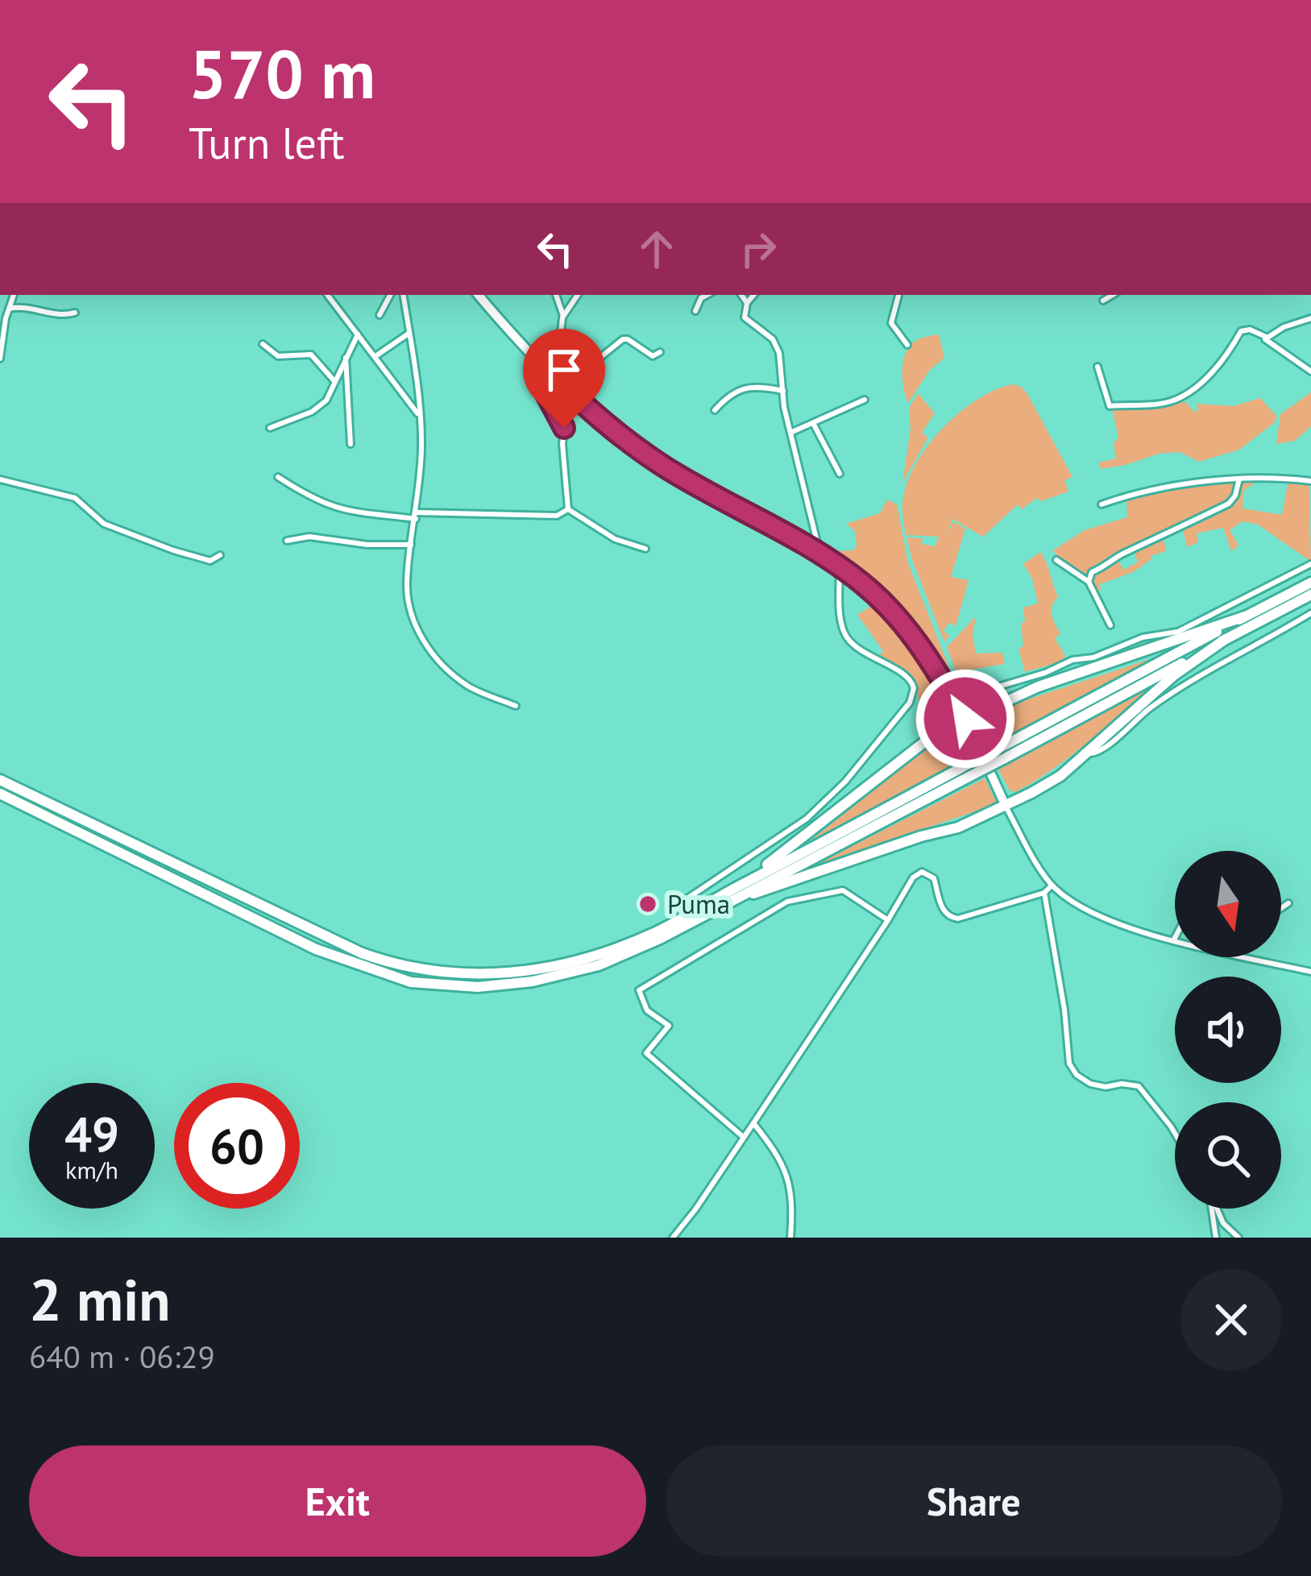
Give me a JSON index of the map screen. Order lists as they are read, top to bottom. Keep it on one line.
{"places":["Puma"],"north":"bottom","page":{"turn":["570 m","Turn left"],"speed":"49 km/h","limit":"60","heading":["2 min","640 m · 06:29"],"buttons":["Exit","Share"]}}
